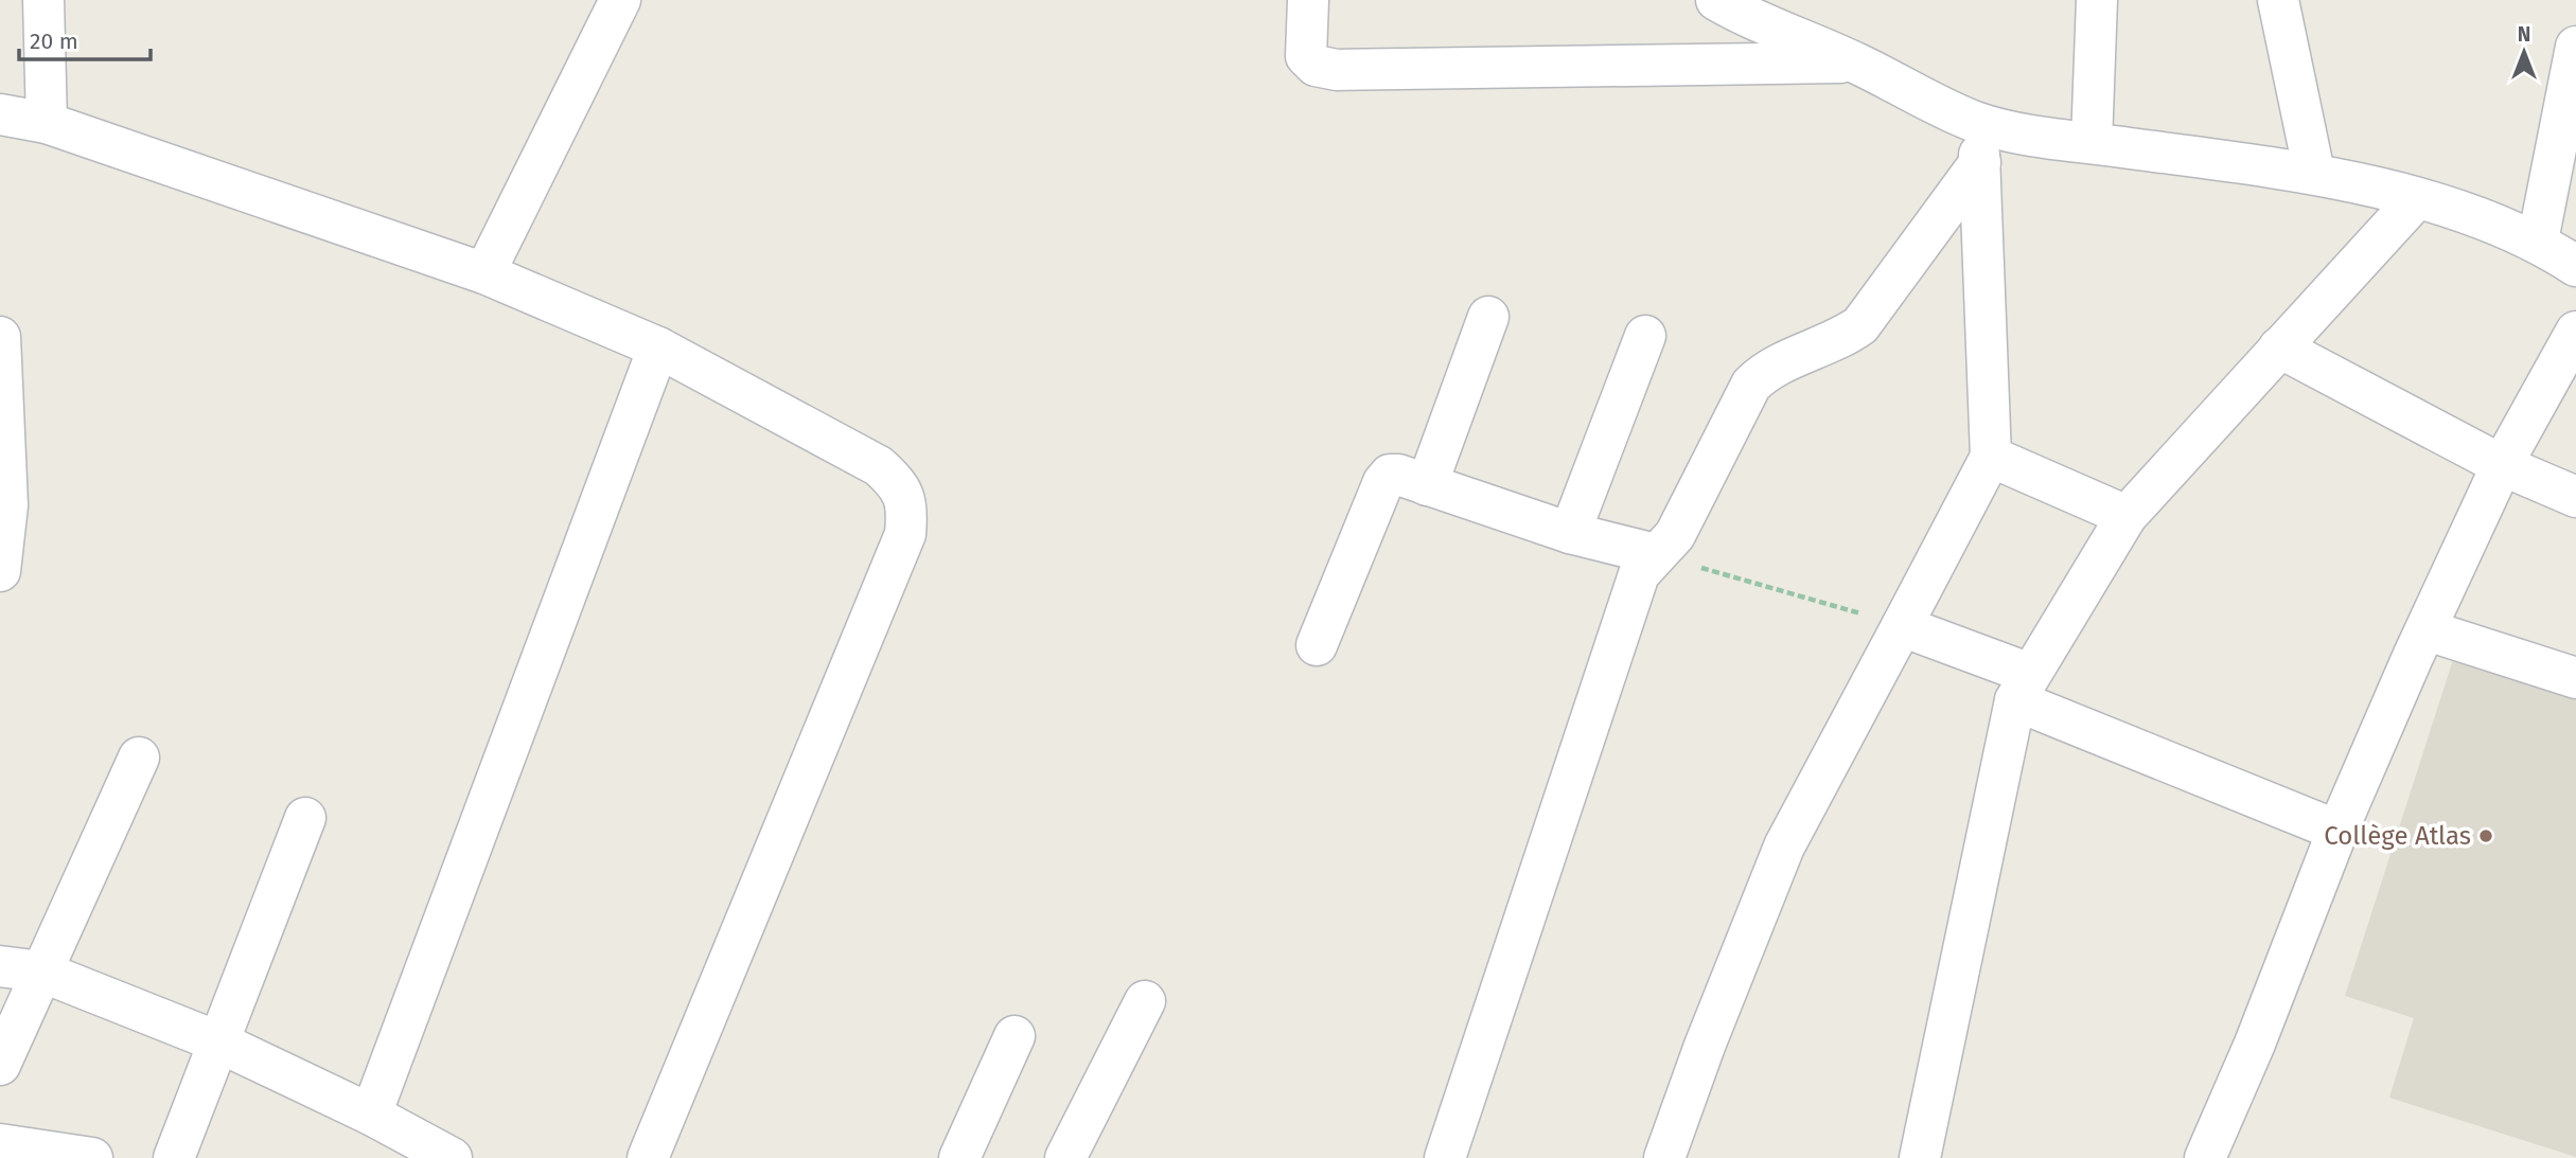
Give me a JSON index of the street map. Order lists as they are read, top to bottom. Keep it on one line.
{"places":["Collège Atlas"],"scale_bar":"20 m","north":"top"}
